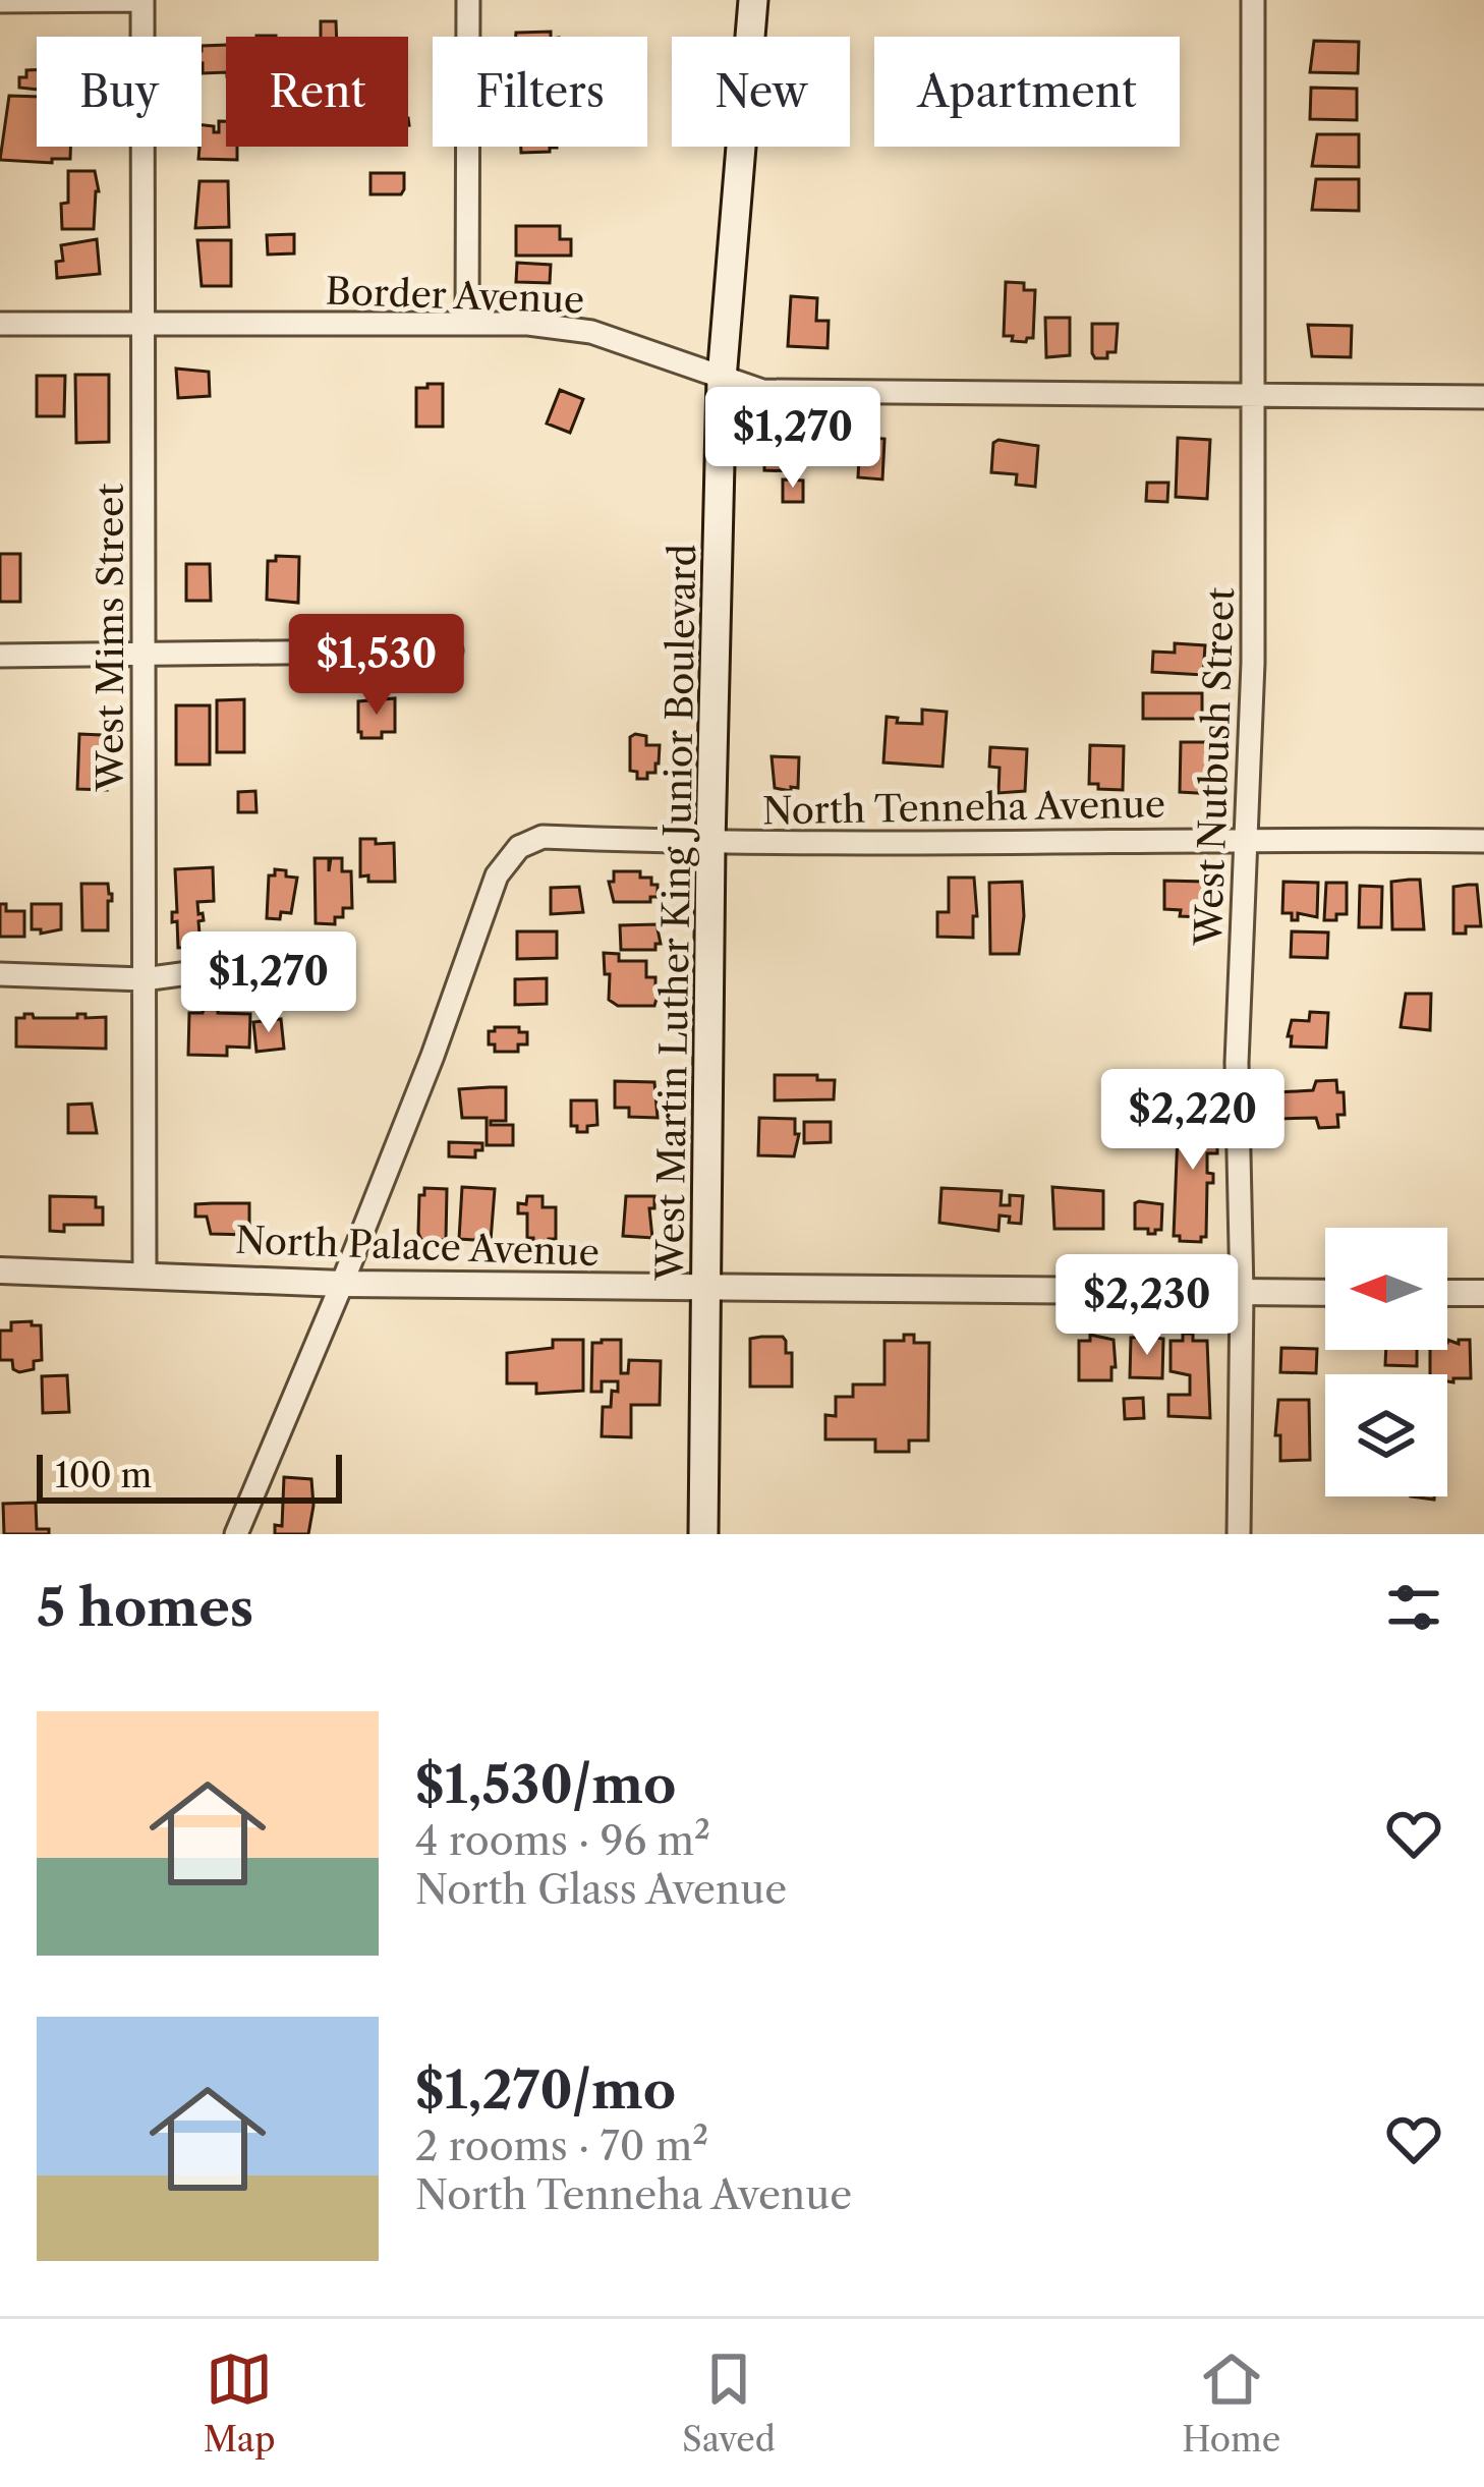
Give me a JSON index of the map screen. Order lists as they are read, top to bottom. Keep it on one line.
{"streets":{"main road":["West Martin Luther King Junior Boulevard"],"street":["Border Avenue","West Mims Street","West Nutbush Street","North Tenneha Avenue","North Palace Avenue"]},"crossings":[["Border Avenue","West Mims Street"],["Border Avenue","West Nutbush Street"],["Border Avenue","West Martin Luther King Junior Boulevard"],["West Mims Street","North Palace Avenue"],["West Nutbush Street","North Tenneha Avenue"],["West Nutbush Street","North Palace Avenue"],["North Tenneha Avenue","West Martin Luther King Junior Boulevard"],["North Tenneha Avenue","North Palace Avenue"],["West Martin Luther King Junior Boulevard","North Palace Avenue"]],"scale_bar":"100 m","north":"left","page":{"chip":["Buy","Rent","Filters","New","Apartment"],"price":["$1,270","$1,530","$1,270","$2,220","$2,230"],"scale":"100 m","heading":"5 homes","list":[{"name":"$1,530/mo","note":"4 rooms · 96 m² · North Glass Avenue"},{"name":"$1,270/mo","note":"2 rooms · 70 m² · North Tenneha Avenue"}],"tabs":["Map","Saved","Home"]}}
